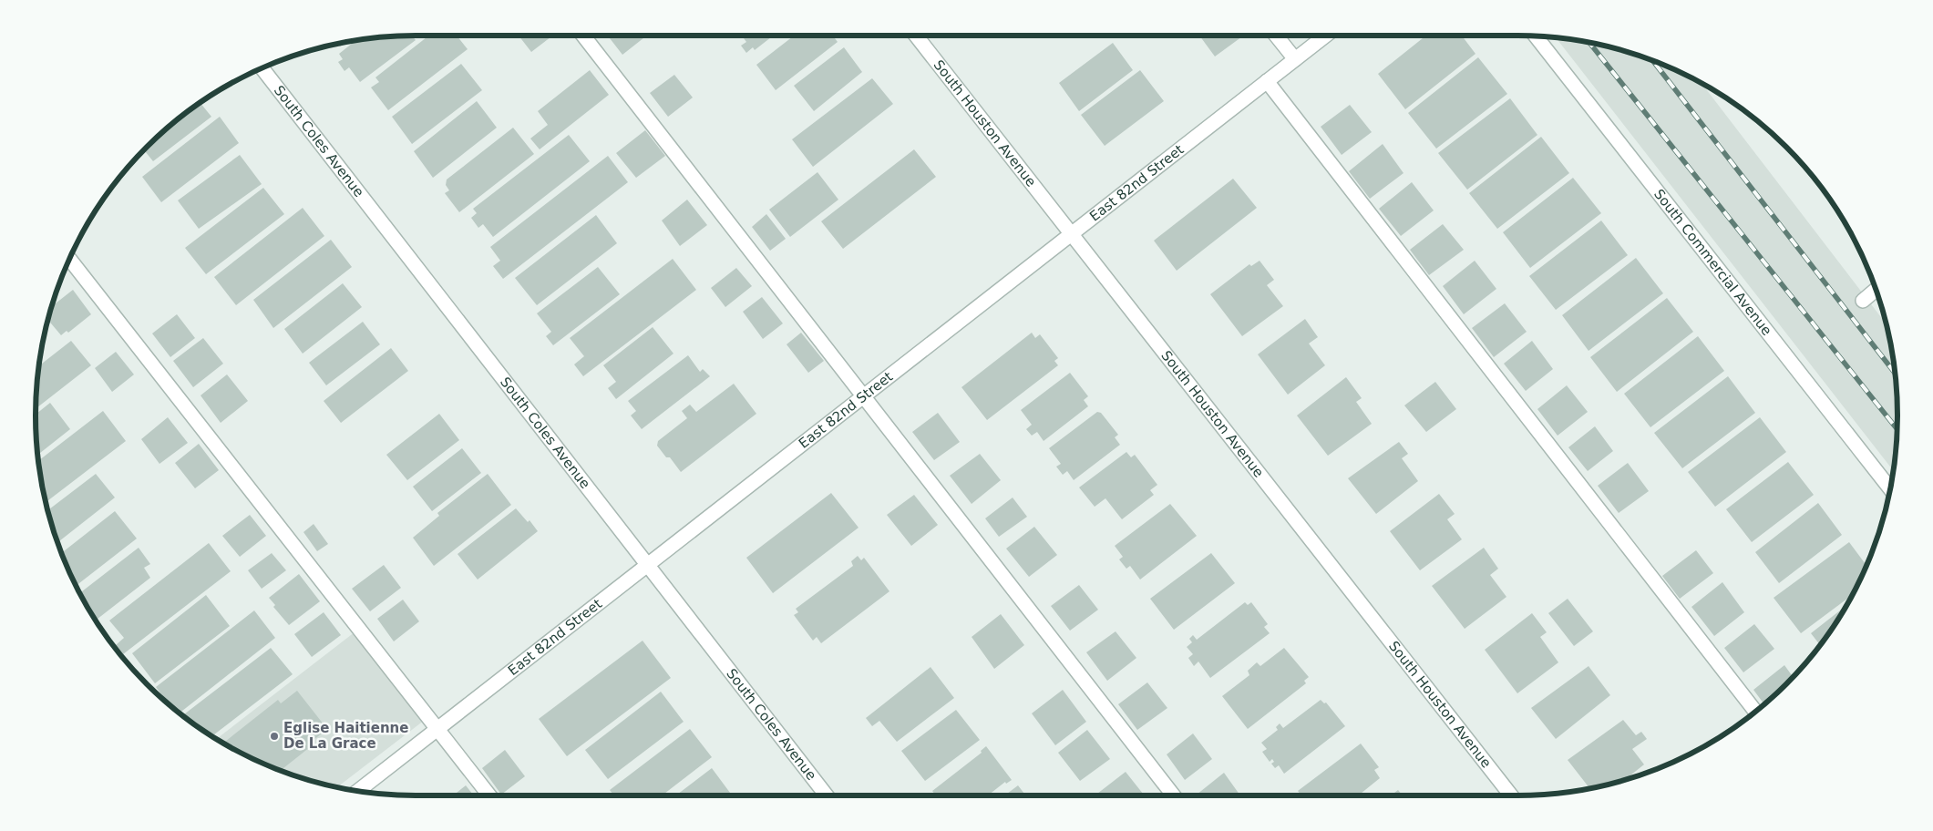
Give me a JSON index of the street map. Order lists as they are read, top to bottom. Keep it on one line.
{"streets":{"street":["South Houston Avenue","South Coles Avenue","East 82nd Street","South Commercial Avenue"]},"crossings":[["South Houston Avenue","East 82nd Street"],["South Coles Avenue","East 82nd Street"]],"places":["Eglise Haitienne De La Grace"]}
